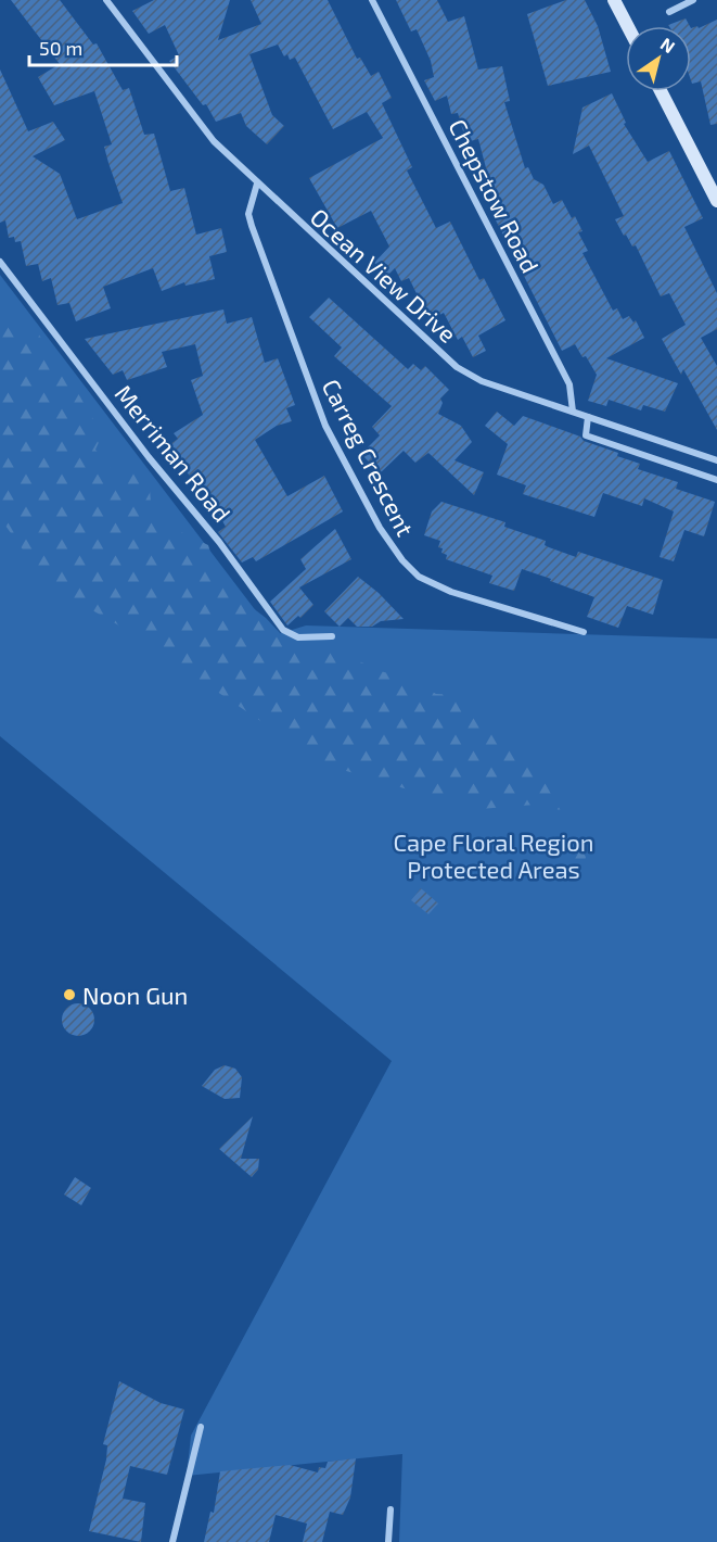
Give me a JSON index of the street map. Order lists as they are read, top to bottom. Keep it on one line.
{"streets":{"street":["Chepstow Road","Ocean View Drive","Merriman Road","Carreg Crescent"]},"crossings":[["Chepstow Road","Ocean View Drive"],["Ocean View Drive","Carreg Crescent"]],"parks":["Cape Floral Region Protected Areas"],"places":["Noon Gun"],"scale_bar":"50 m","north":"top right"}
